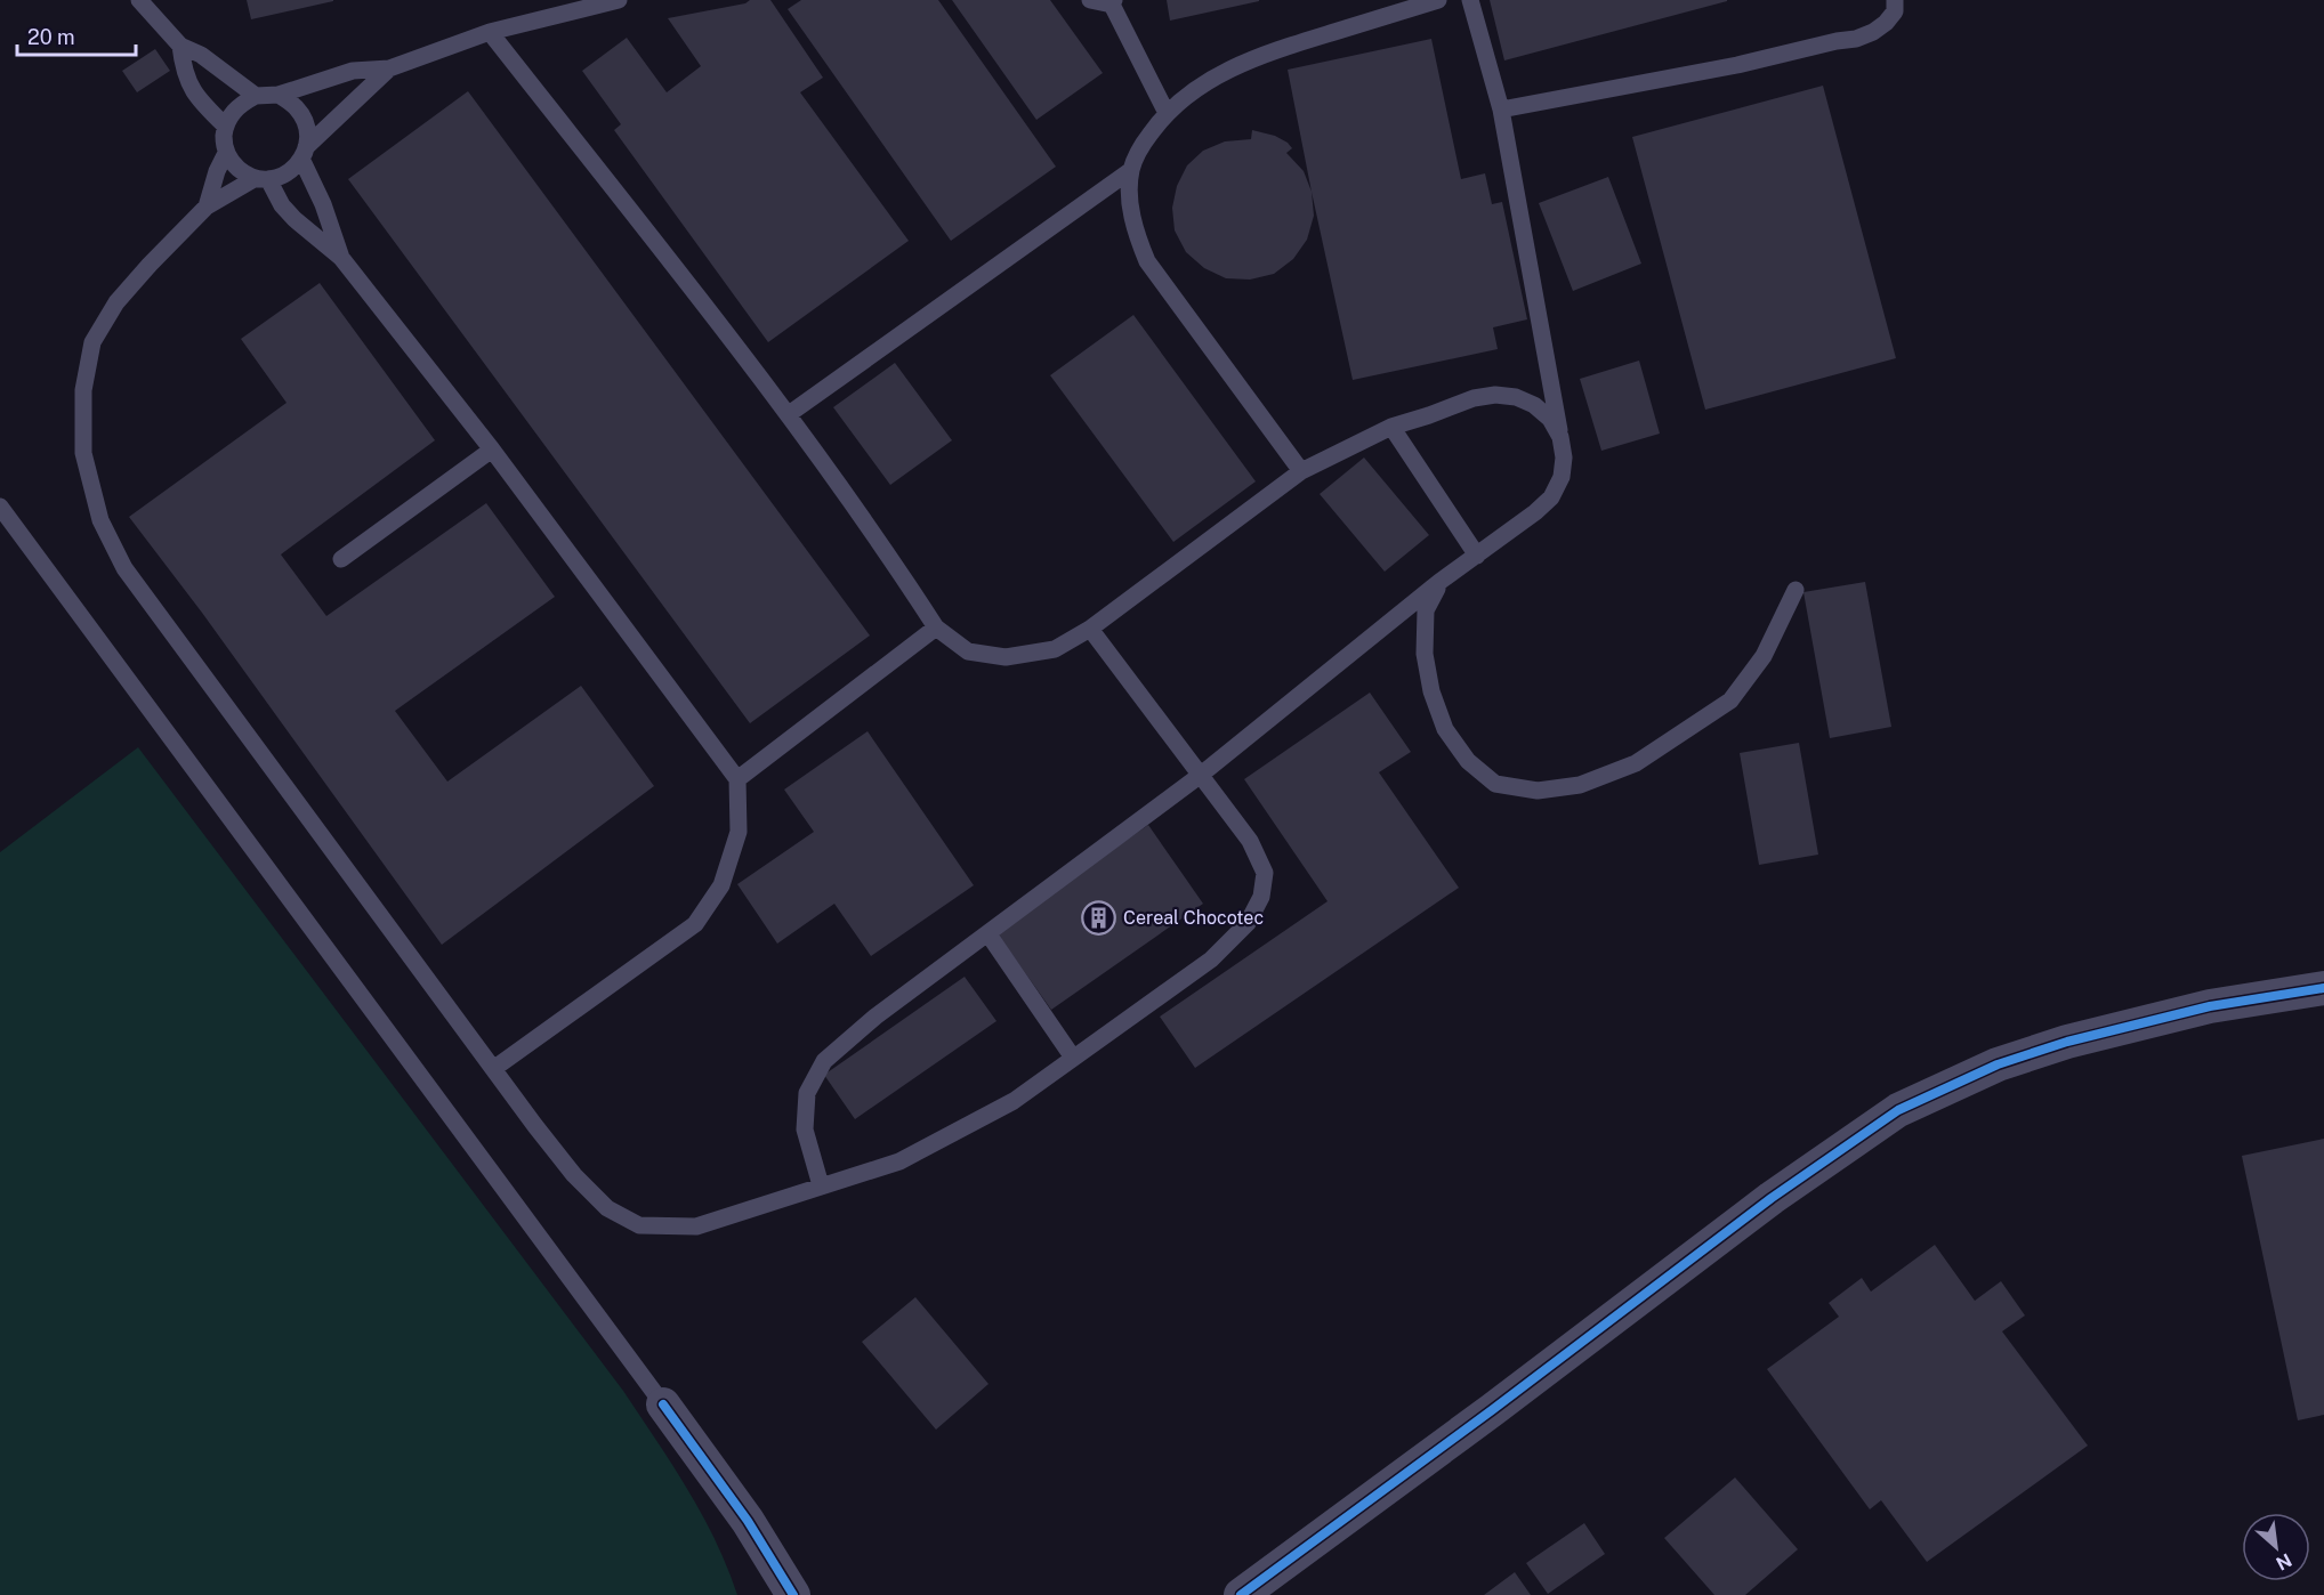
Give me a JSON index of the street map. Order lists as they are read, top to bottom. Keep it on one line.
{"places":{"building":["Cereal Chocotec"]},"scale_bar":"20 m","north":"bottom right"}
